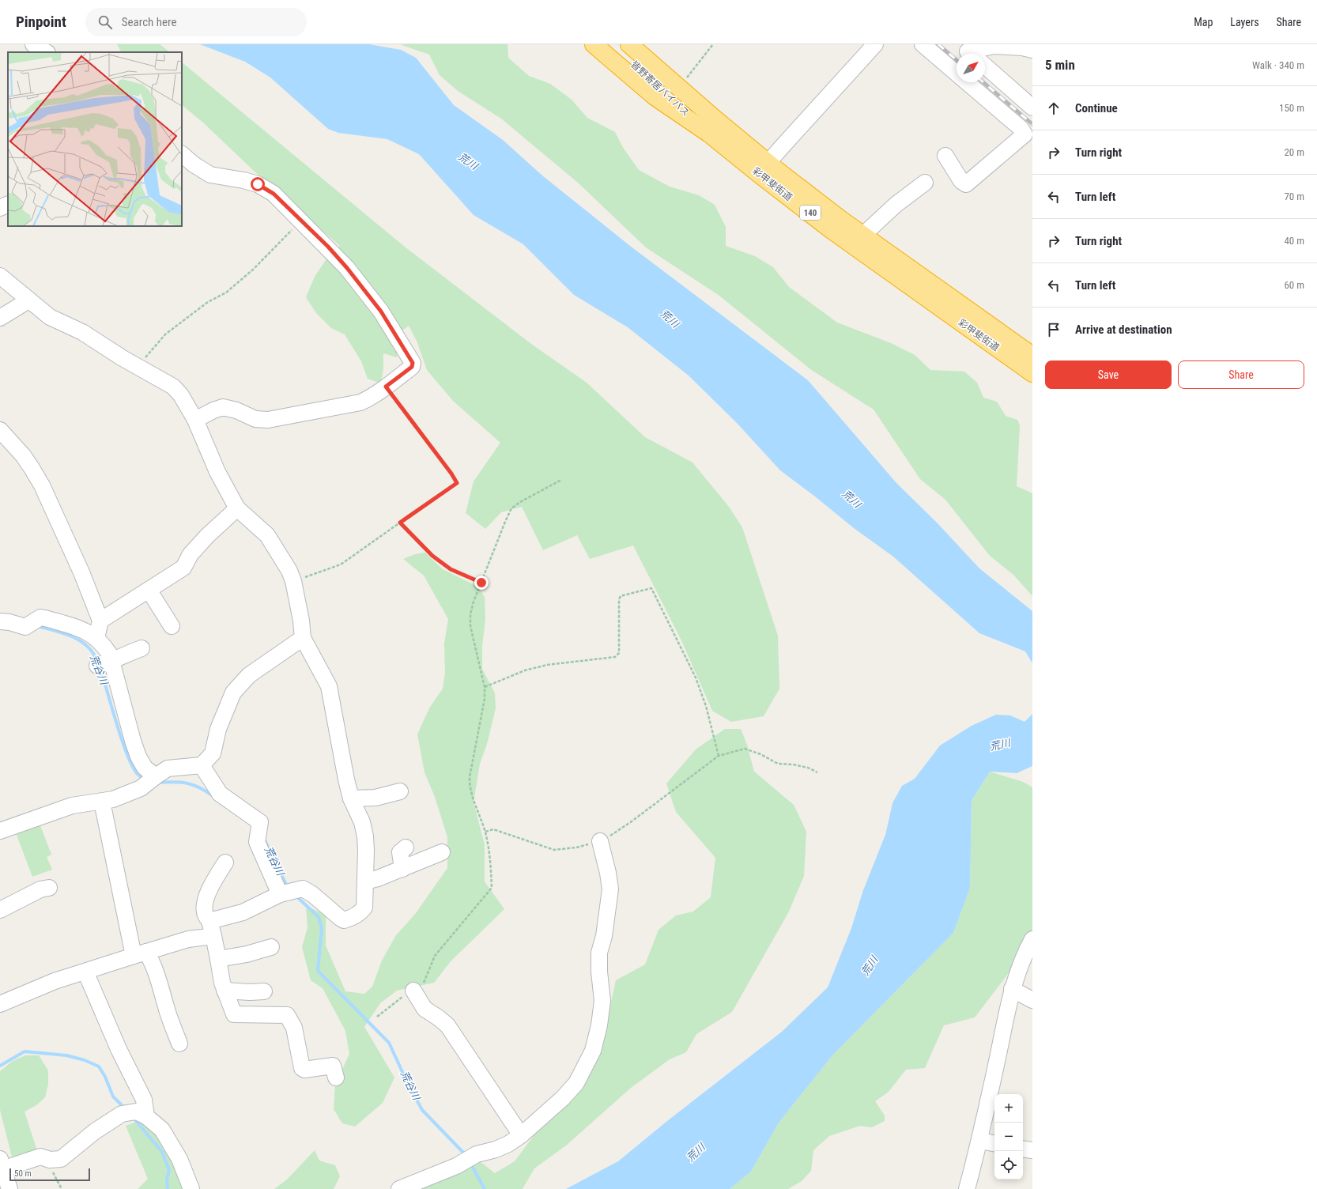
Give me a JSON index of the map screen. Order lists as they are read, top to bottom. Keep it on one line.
{"streets":{"highway":["皆野寄居バイパス","彩甲斐街道","140"]},"crossings":[["皆野寄居バイパス","彩甲斐街道"]],"water":["荒川","荒谷川"],"scale_bar":"50 m","north":"top right","page":{"header":"Pinpoint","search":"Search here","nav":["Map","Layers","Share"],"heading":["5 min","Walk · 340 m"],"list":[["Continue","150 m"],["Turn right","20 m"],["Turn left","70 m"],["Turn right","40 m"],["Turn left","60 m"],"Arrive at destination"],"buttons":["Save","Share"],"map_buttons":["+","−"],"scale":"50 m"}}
